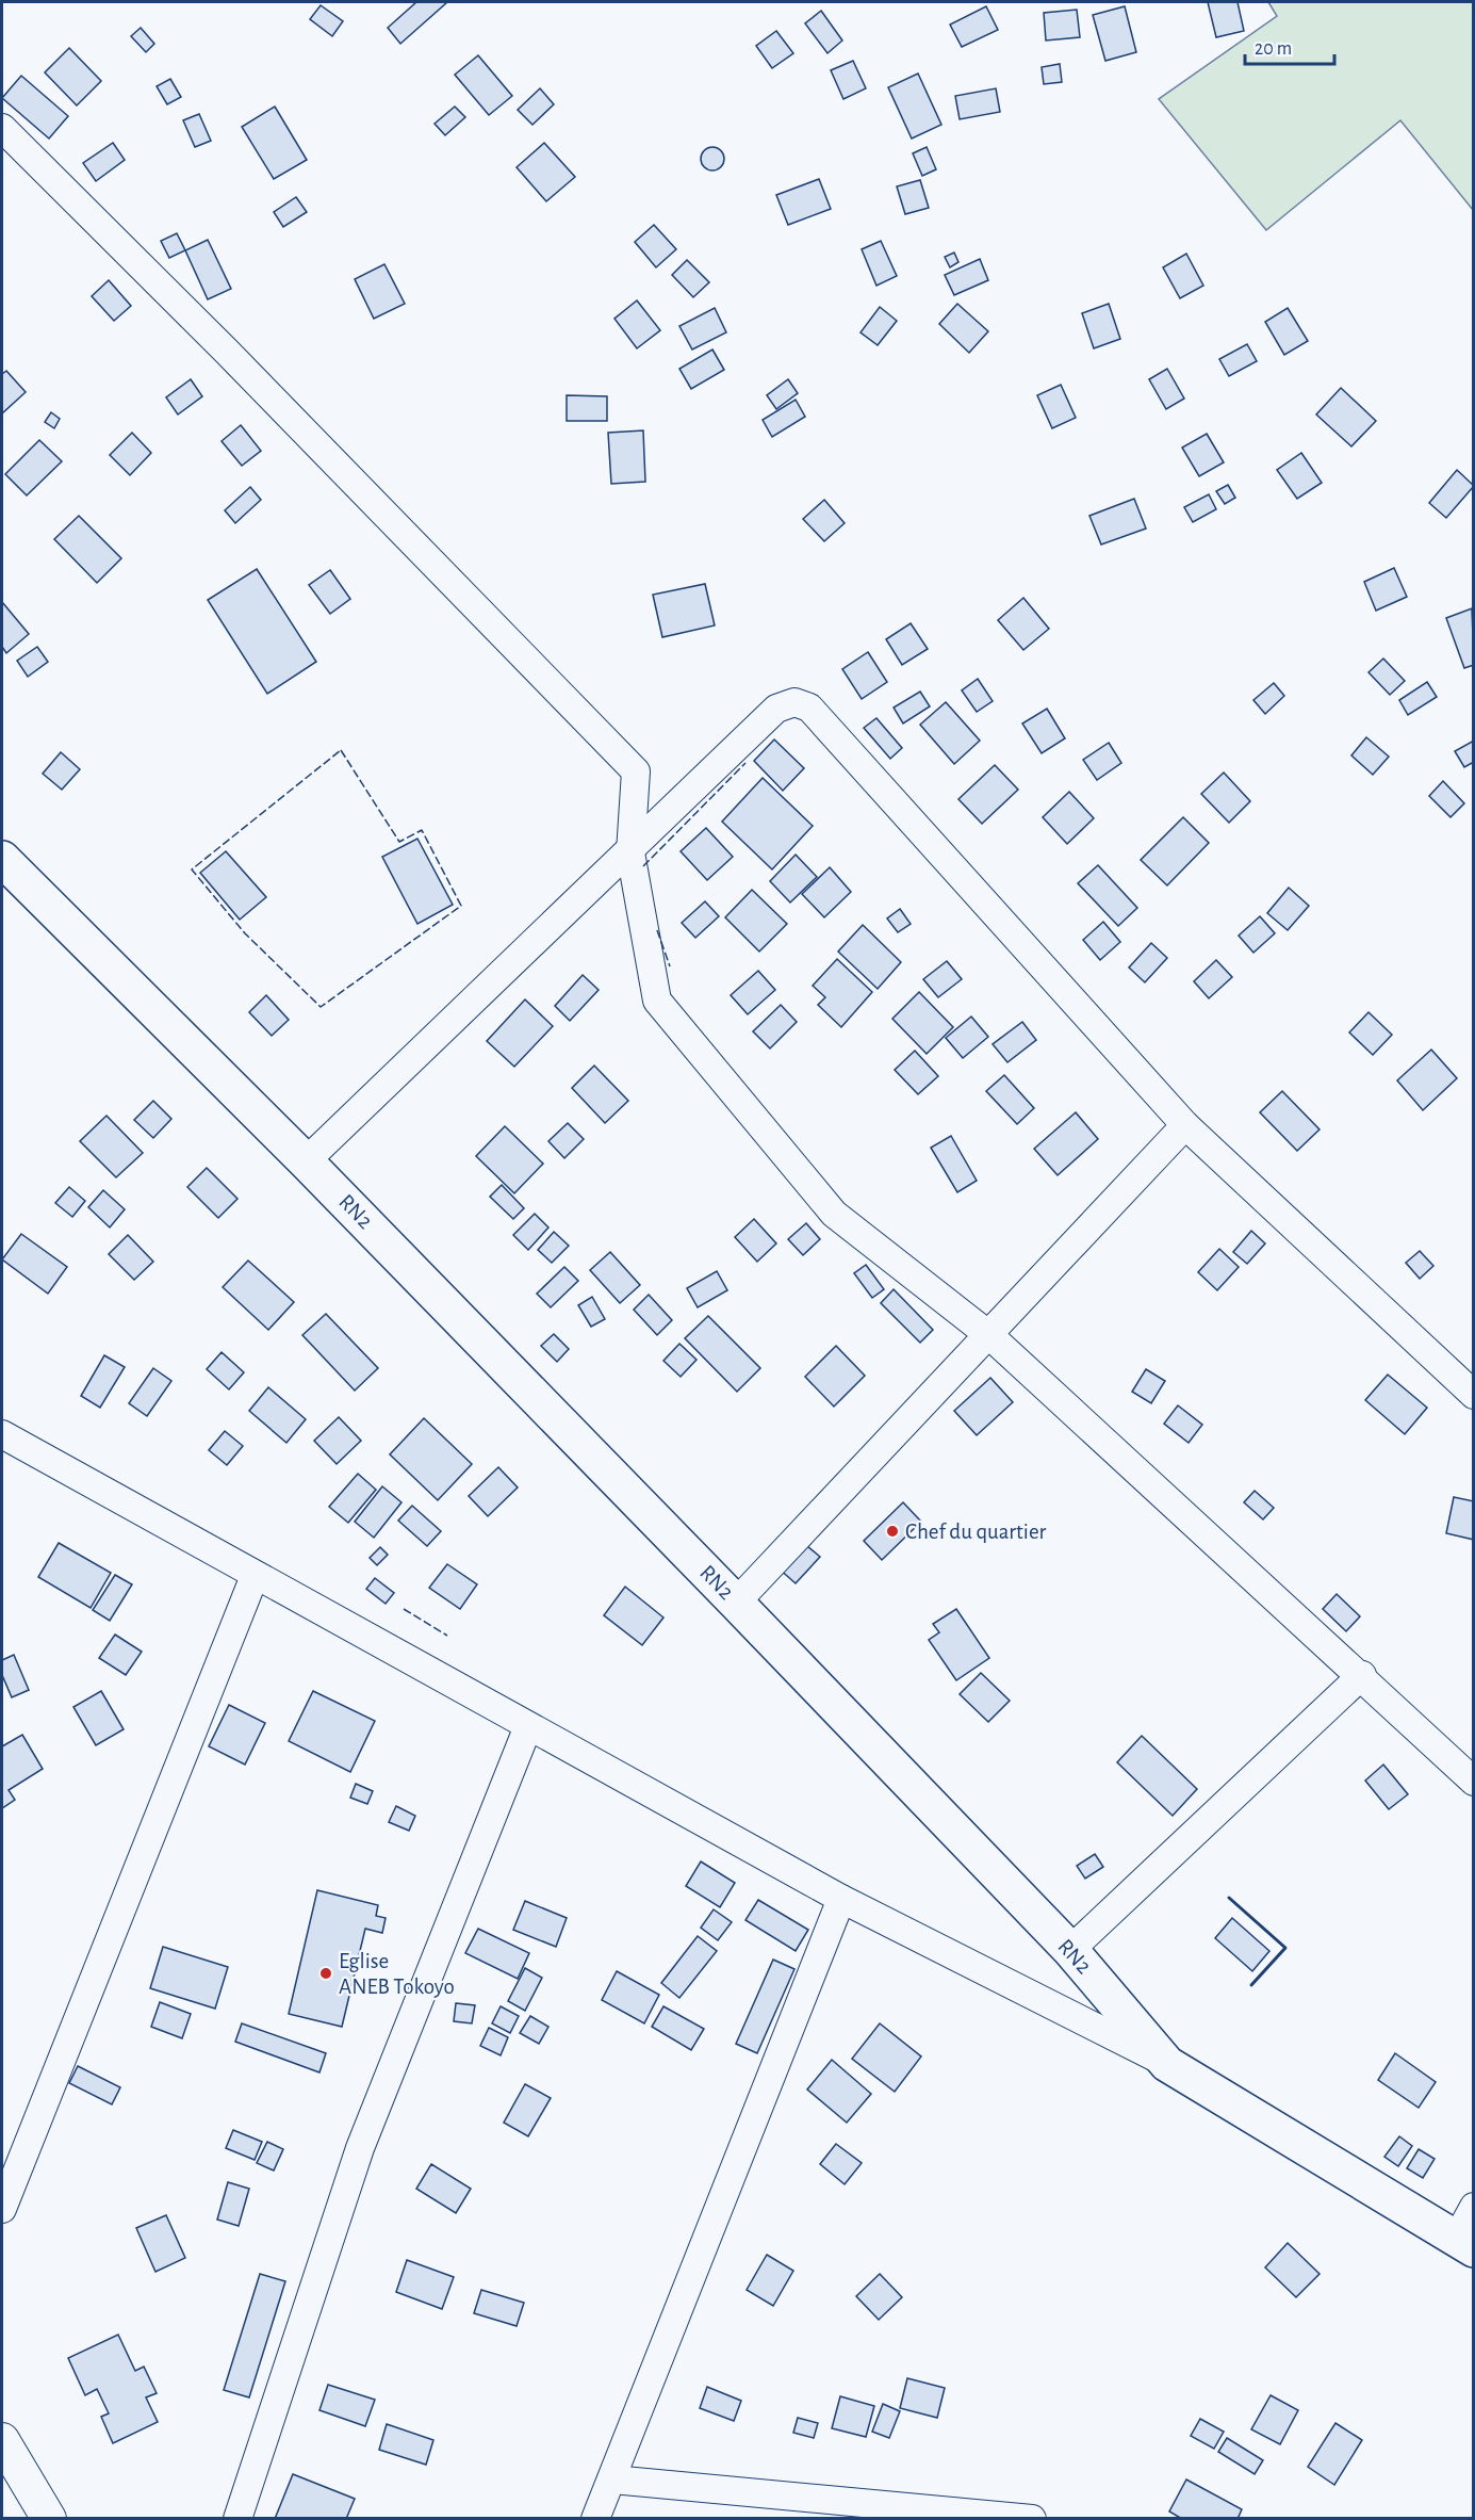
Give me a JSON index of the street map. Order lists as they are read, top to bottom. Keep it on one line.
{"streets":{"main road":["RN2"]},"places":["Chef du quartier","Eglise ANEB Tokoyo"],"scale_bar":"20 m"}
